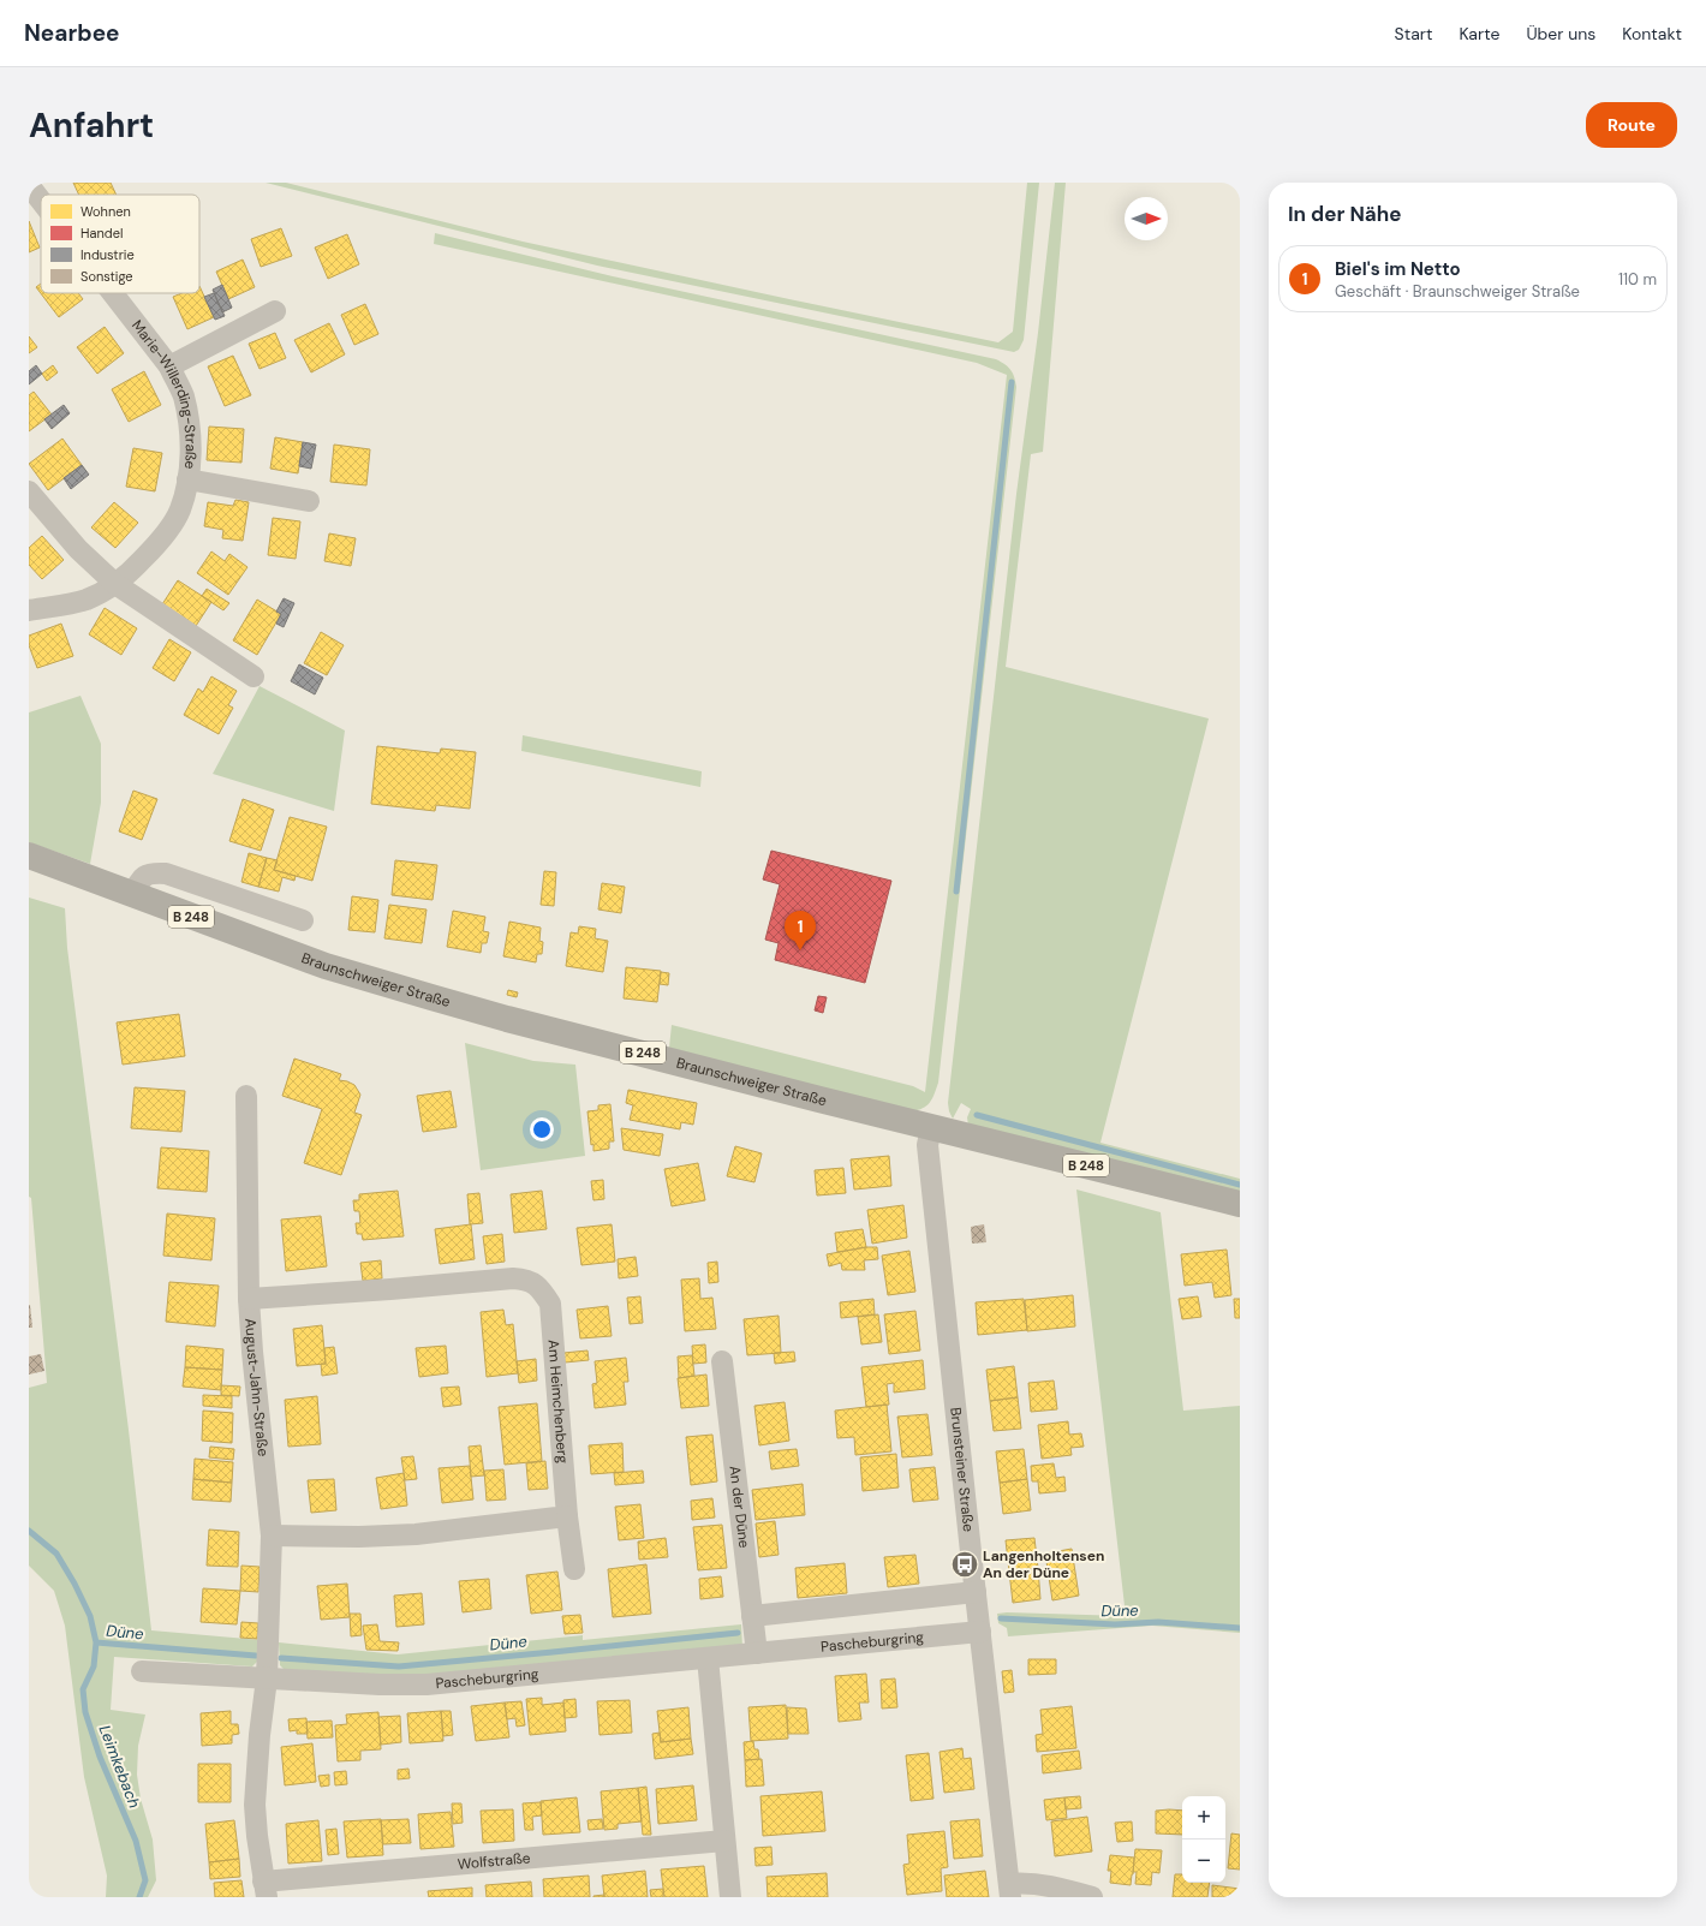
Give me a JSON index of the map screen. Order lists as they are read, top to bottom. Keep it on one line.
{"streets":{"main road":["B 248","Braunschweiger Straße"],"street":["Marie-Willerding-Straße","August-Jahn-Straße","Am Heimchenberg","Brunsteiner Straße","An der Düne","Pascheburgring","Wolfstraße"]},"crossings":[["Braunschweiger Straße","Brunsteiner Straße"],["August-Jahn-Straße","Am Heimchenberg"],["August-Jahn-Straße","Pascheburgring"],["Brunsteiner Straße","Pascheburgring"],["An der Düne","Pascheburgring"]],"water":["Düne","Leimkebach"],"places":{"bus stop":["Langenholtensen An der Düne"]},"legend":["Wohnen","Handel","Industrie","Sonstige"],"north":"right","page":{"header":"Nearbee","nav":["Start","Karte","Über uns","Kontakt"],"buttons":"Route","title":"Anfahrt","heading":"In der Nähe","list":[{"mark":"1","name":"Biel's im Netto","note":"Geschäft · Braunschweiger Straße","value":"110 m"}],"pins":"1","map_buttons":["+","−"]}}
